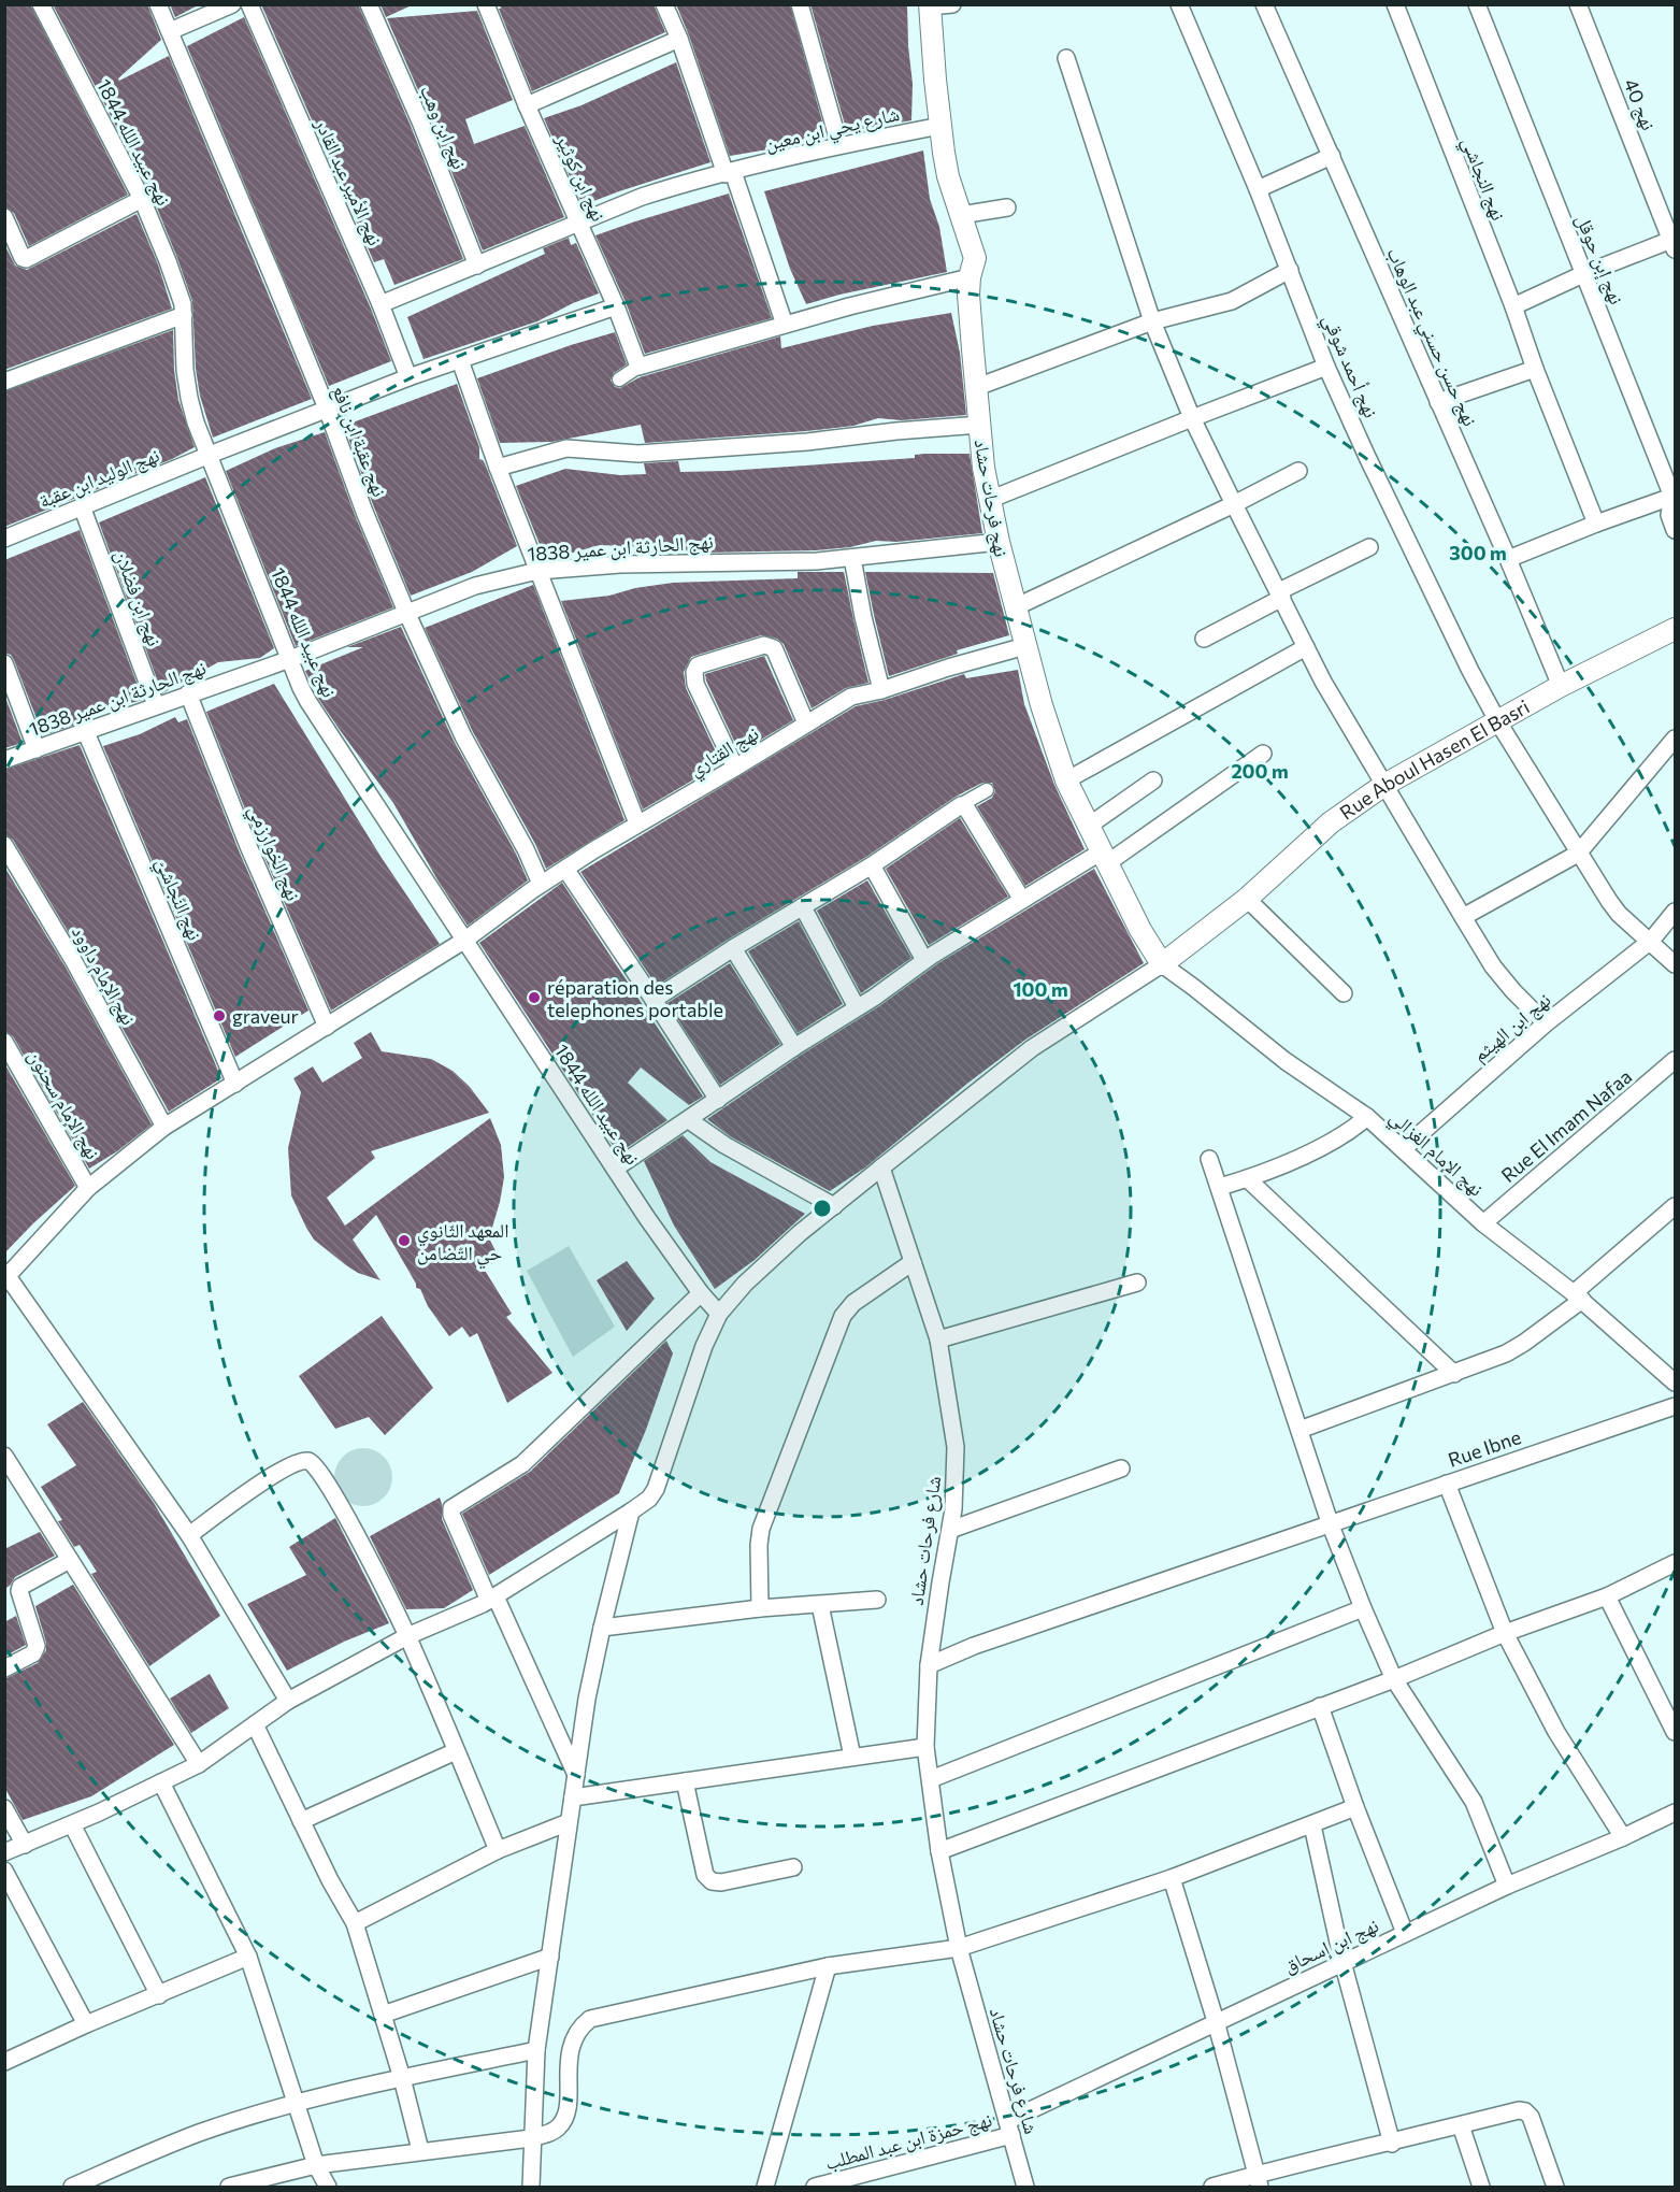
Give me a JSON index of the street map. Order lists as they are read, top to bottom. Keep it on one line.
{"streets":{"street":["نهج 40","نهج ابن وهب","شارع يحي ابن معين","نهج عبيد اللله 1844","نهج ابن كوثير","نهج النجاشي","نهج الأمير عبد القادر","نهج إبن حوقل","نهج حسن حسني عبد الوهاب","نهج أحمد شوقي","نهج عقبة ابن نافع","نهج الوليد ابن عقبة","نهج فرحات حشاد","نهج الحارثة ابن عمير 1838","نهج ابن فضلان","نهج القتاري","Rue Aboul Hasen El Basri","نهج الخوارزمي","نهج النّجاشيّ","نهج الإمام داوود","نهج ابن الهيثم","نهج الإمام سحنون","Rue El Imam Nafaa","نهج الإمام الغزالي","Rue Ibne","شارع فرحات حشاد","نهج ابن إسحاق","نهج حمزة ابن عبد المطلب"]},"crossings":[["نهج 40","نهج النجاشي"],["نهج 40","نهج إبن حوقل"],["شارع يحي ابن معين","نهج ابن كوثير"],["شارع يحي ابن معين","نهج فرحات حشاد"],["نهج عبيد اللله 1844","نهج الوليد ابن عقبة"],["نهج عبيد اللله 1844","نهج الحارثة ابن عمير 1838"],["نهج عبيد اللله 1844","نهج القتاري"],["نهج ابن كوثير","نهج الوليد ابن عقبة"],["نهج الأمير عبد القادر","نهج الوليد ابن عقبة"],["نهج حسن حسني عبد الوهاب","Rue Aboul Hasen El Basri"],["نهج أحمد شوقي","Rue Aboul Hasen El Basri"],["نهج أحمد شوقي","نهج ابن الهيثم"],["نهج عقبة ابن نافع","نهج الوليد ابن عقبة"],["نهج عقبة ابن نافع","نهج الحارثة ابن عمير 1838"],["نهج عقبة ابن نافع","نهج القتاري"],["نهج الوليد ابن عقبة","نهج ابن فضلان"],["نهج فرحات حشاد","نهج الحارثة ابن عمير 1838"],["نهج فرحات حشاد","نهج القتاري"],["نهج فرحات حشاد","Rue Aboul Hasen El Basri"],["نهج فرحات حشاد","نهج الإمام الغزالي"],["نهج الحارثة ابن عمير 1838","نهج ابن فضلان"],["نهج الحارثة ابن عمير 1838","نهج الخوارزمي"],["نهج الحارثة ابن عمير 1838","نهج النّجاشيّ"],["نهج القتاري","نهج الخوارزمي"],["نهج القتاري","نهج النّجاشيّ"],["نهج القتاري","نهج الإمام داوود"],["نهج القتاري","نهج الإمام سحنون"],["Rue Aboul Hasen El Basri","نهج الإمام الغزالي"],["نهج ابن الهيثم","نهج الإمام الغزالي"],["Rue El Imam Nafaa","نهج الإمام الغزالي"],["Rue Ibne","شارع فرحات حشاد"],["شارع فرحات حشاد","نهج ابن إسحاق"],["شارع فرحات حشاد","نهج حمزة ابن عبد المطلب"],["نهج ابن إسحاق","نهج حمزة ابن عبد المطلب"]],"places":["réparation des telephones portable","graveur","المعهد الثّانوي حي التّضامن"],"rings":["300 m","200 m","100 m"]}
